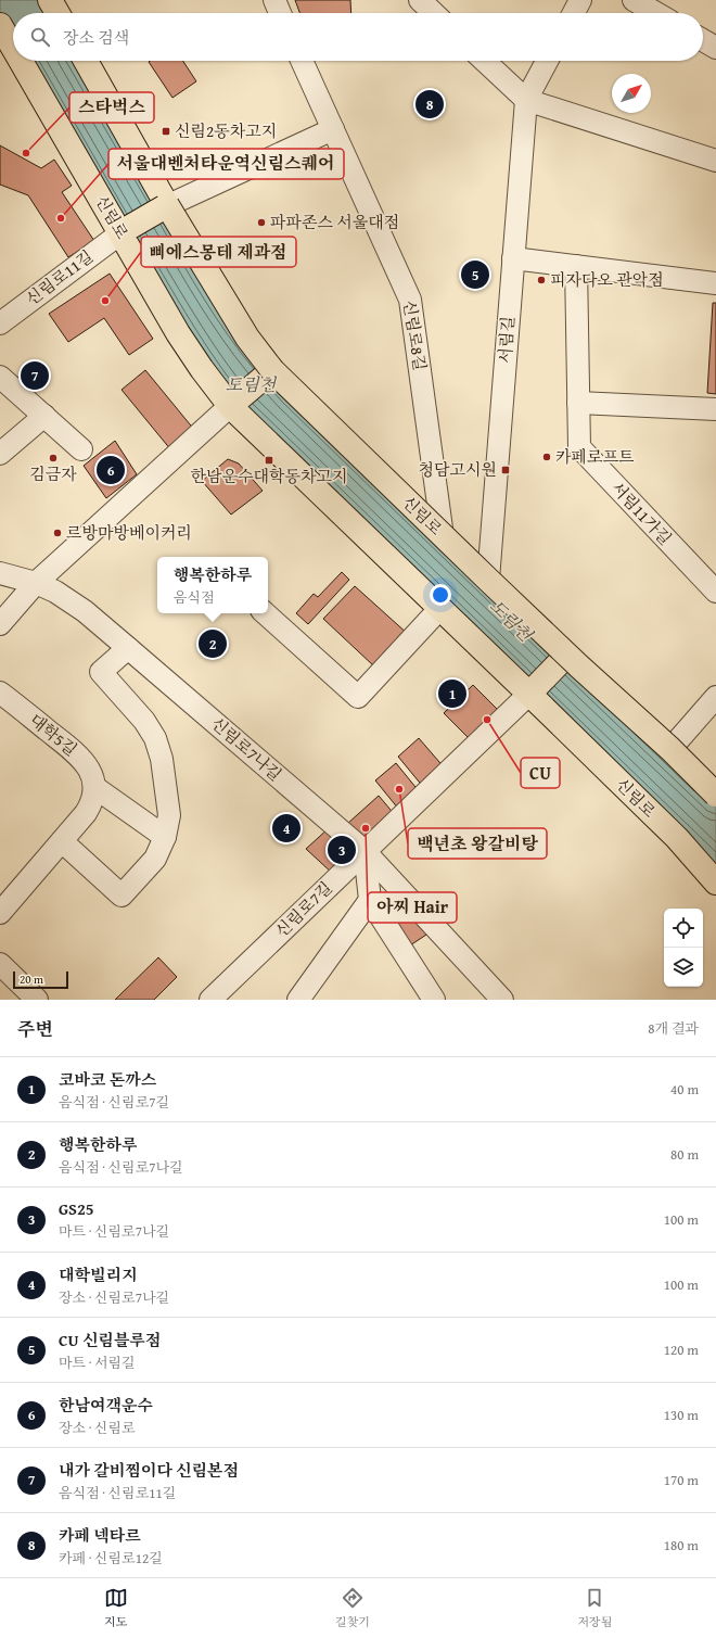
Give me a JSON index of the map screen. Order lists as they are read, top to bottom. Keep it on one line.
{"streets":{"main road":["신림로"],"street":["신림로11길","신림로8길","서림길","서림11가길","대학5길","신림로7나길","신림로7길"]},"crossings":[["신림로","신림로11길"],["신림로","신림로8길"],["신림로","서림길"],["신림로","신림로7길"],["신림로7나길","신림로7길"]],"water":["도림천"],"places":{"transit":["신림2동차고지","한남운수대학동차고지","청담고시원"],"other":["스타벅스","서울대벤처타운역신림스퀘어","파파존스 서울대점","피자다오 관악점","삐에스몽테 제과점","카페로프트","김금자","르방마방베이커리","CU","백년초 왕갈비탕","아찌 Hair"]},"scale_bar":"20 m","north":"top right","page":{"search":"장소 검색","pins":["8","5","7","6","2","1","4","3"],"popup":["행복한하루","음식점"],"scale":"20 m","heading":["주변","8개 결과"],"list":[{"mark":"1","name":"코바코 돈까스","note":"음식점 · 신림로7길","value":"40 m"},{"mark":"2","name":"행복한하루","note":"음식점 · 신림로7나길","value":"80 m"},{"mark":"3","name":"GS25","note":"마트 · 신림로7나길","value":"100 m"},{"mark":"4","name":"대학빌리지","note":"장소 · 신림로7나길","value":"100 m"},{"mark":"5","name":"CU 신림블루점","note":"마트 · 서림길","value":"120 m"},{"mark":"6","name":"한남여객운수","note":"장소 · 신림로","value":"130 m"},{"mark":"7","name":"내가 갈비찜이다 신림본점","note":"음식점 · 신림로11길","value":"170 m"},{"mark":"8","name":"카페 넥타르","note":"카페 · 신림로12길","value":"180 m"}],"nav":["지도","길찾기","저장됨"]}}
